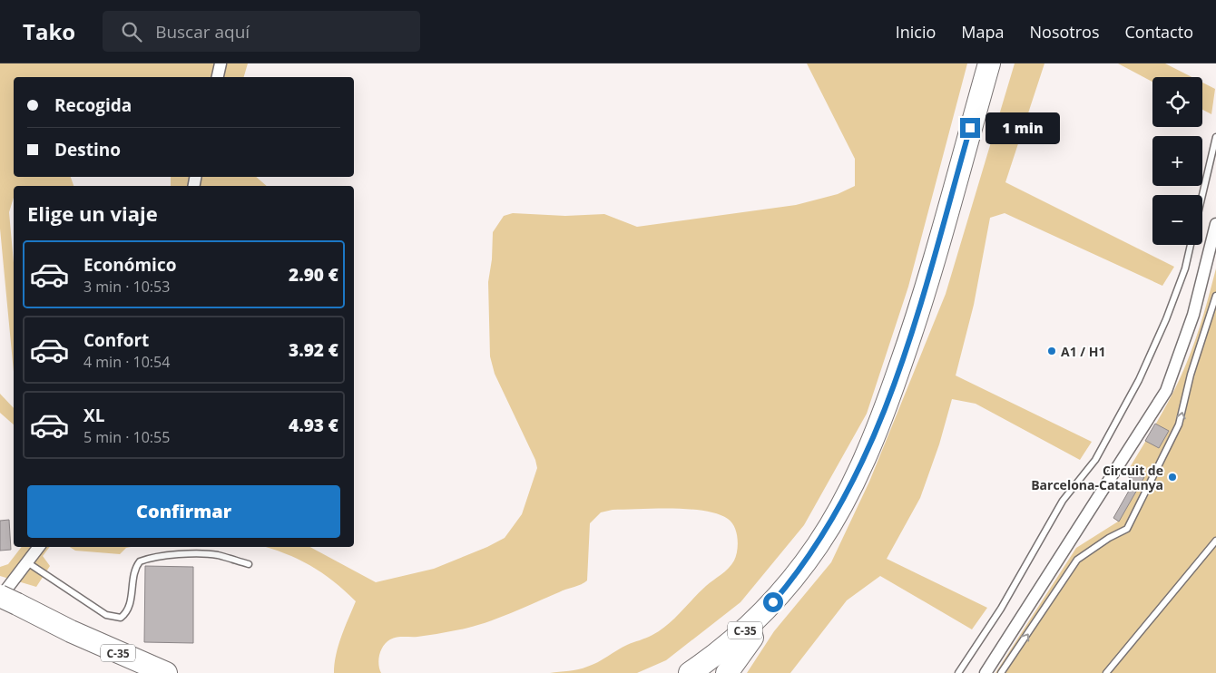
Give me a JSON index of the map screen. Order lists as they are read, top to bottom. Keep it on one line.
{"streets":{"highway":["C-35"]},"places":["A1 / H1","Circuit de Barcelona-Catalunya"],"page":{"header":"Tako","search":"Buscar aquí","nav":["Inicio","Mapa","Nosotros","Contacto"],"map_buttons":["+","−"],"banner":["Recogida","Destino"],"bubble":"1 min","heading":"Elige un viaje","list":[{"name":"Económico","note":"3 min · 10:53","value":"2.90 €"},{"name":"Confort","note":"4 min · 10:54","value":"3.92 €"},{"name":"XL","note":"5 min · 10:55","value":"4.93 €"}],"buttons":"Confirmar"}}
